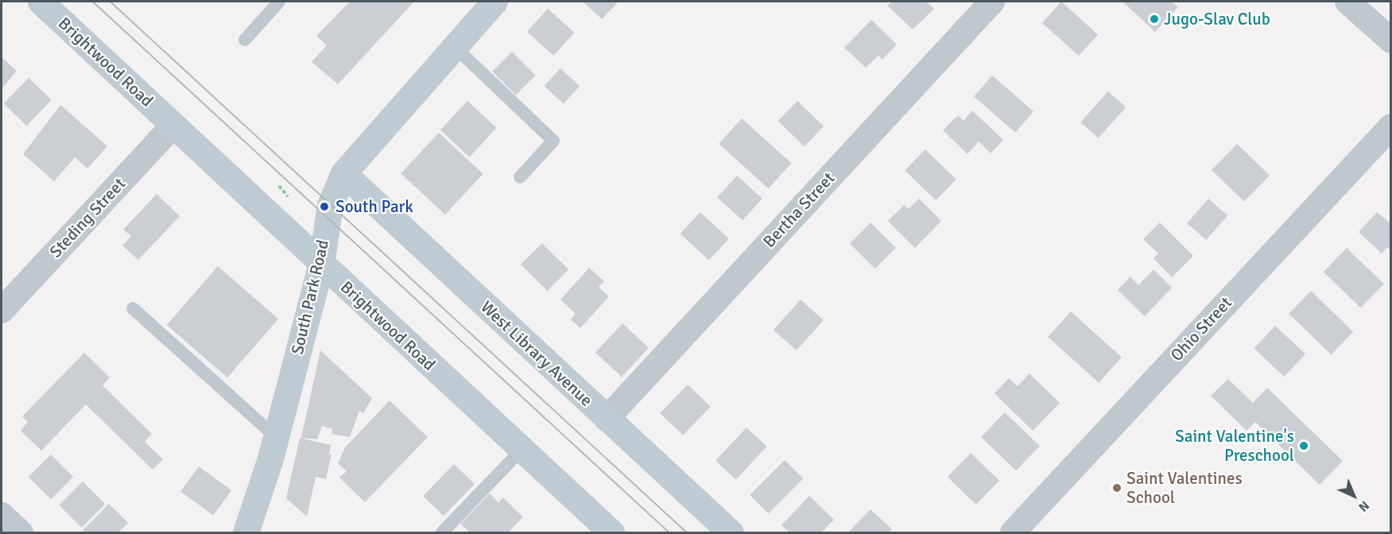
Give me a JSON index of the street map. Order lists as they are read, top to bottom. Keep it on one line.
{"streets":{"street":["Brightwood Road","Bertha Street","Steding Street","South Park Road","Ohio Street","West Library Avenue"]},"crossings":[["Brightwood Road","Steding Street"],["Brightwood Road","South Park Road"],["Bertha Street","West Library Avenue"],["South Park Road","West Library Avenue"]],"places":["Jugo-Slav Club","South Park","Saint Valentine's Preschool","Saint Valentines School"],"north":"bottom right"}
